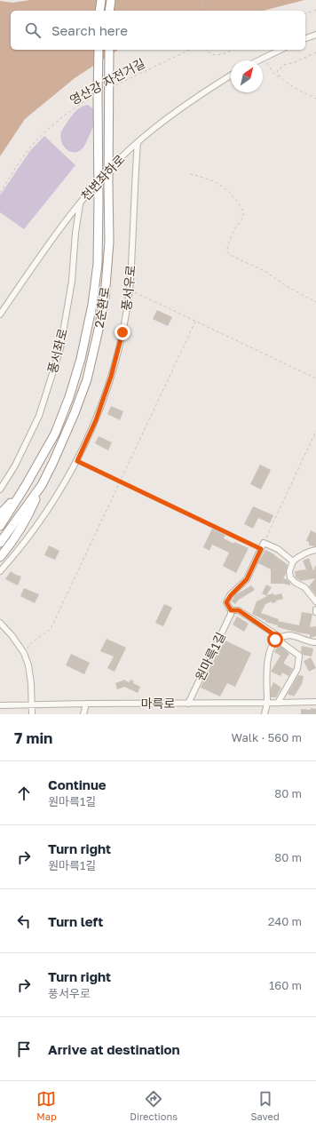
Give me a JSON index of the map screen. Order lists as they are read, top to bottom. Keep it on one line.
{"streets":{"highway":["2순환로"],"street":["천변좌하로","풍서우로","풍서좌로","원마륵1길","마륵로"],"path":["영산강 자전거길"]},"crossings":[["천변좌하로","풍서우로"],["천변좌하로","풍서좌로"],["원마륵1길","마륵로"]],"north":"top right","page":{"search":"Search here","heading":["7 min","Walk · 560 m"],"list":[["Continue","원마륵1길","80 m"],["Turn right","원마륵1길","80 m"],["Turn left","240 m"],["Turn right","풍서우로","160 m"],"Arrive at destination"],"nav":["Map","Directions","Saved"]}}
